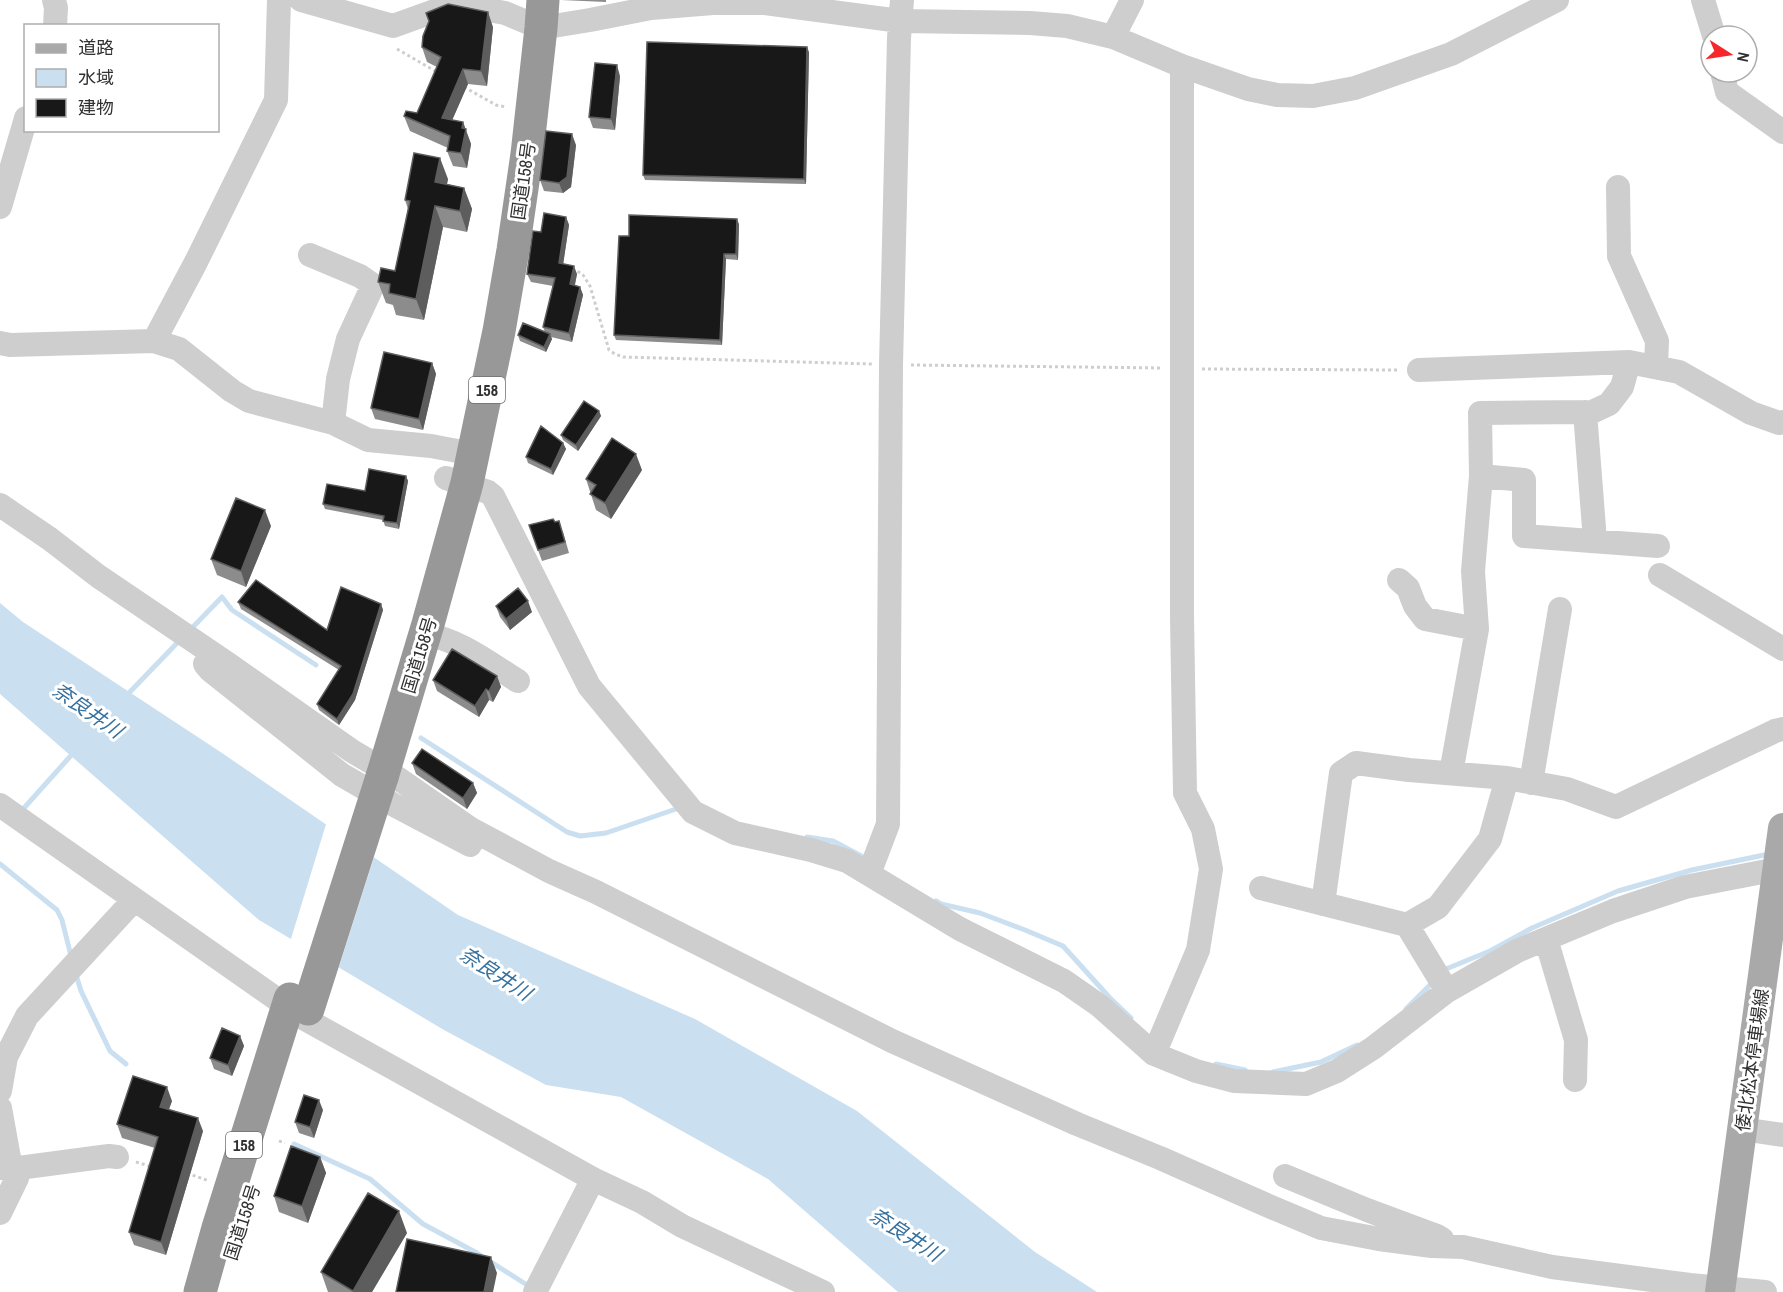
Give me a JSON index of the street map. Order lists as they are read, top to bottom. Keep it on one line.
{"streets":{"highway":["国道158号","158"],"main road":["倭北松本停車場線"]},"water":["奈良井川"],"legend":["道路","水域","建物"],"north":"right"}
